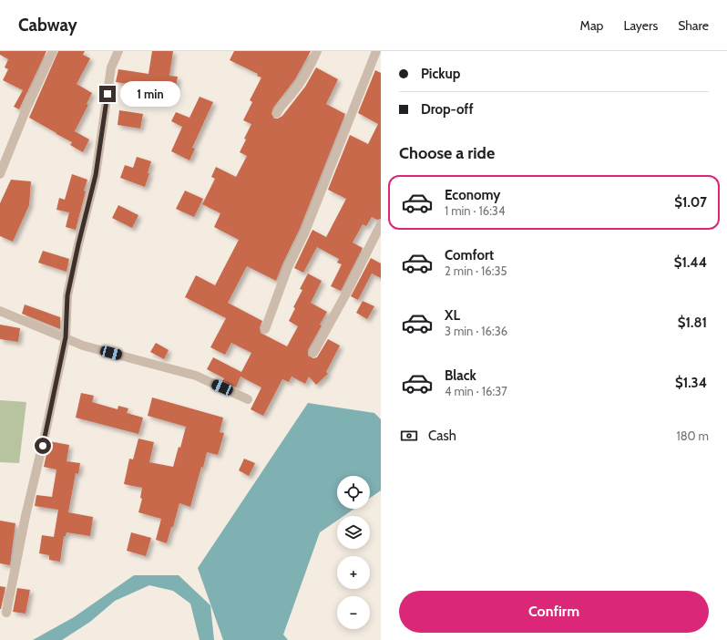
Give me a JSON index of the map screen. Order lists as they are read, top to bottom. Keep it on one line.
{"page":{"header":"Cabway","nav":["Map","Layers","Share"],"banner":["Pickup","Drop-off"],"bubble":"1 min","heading":"Choose a ride","list":[{"name":"Economy","note":"1 min · 16:34","value":"$1.07"},{"name":"Comfort","note":"2 min · 16:35","value":"$1.44"},{"name":"XL","note":"3 min · 16:36","value":"$1.81"},{"name":"Black","note":"4 min · 16:37","value":"$1.34"}],"pay":["Cash","180 m"],"map_buttons":["+","−"],"buttons":"Confirm"}}
